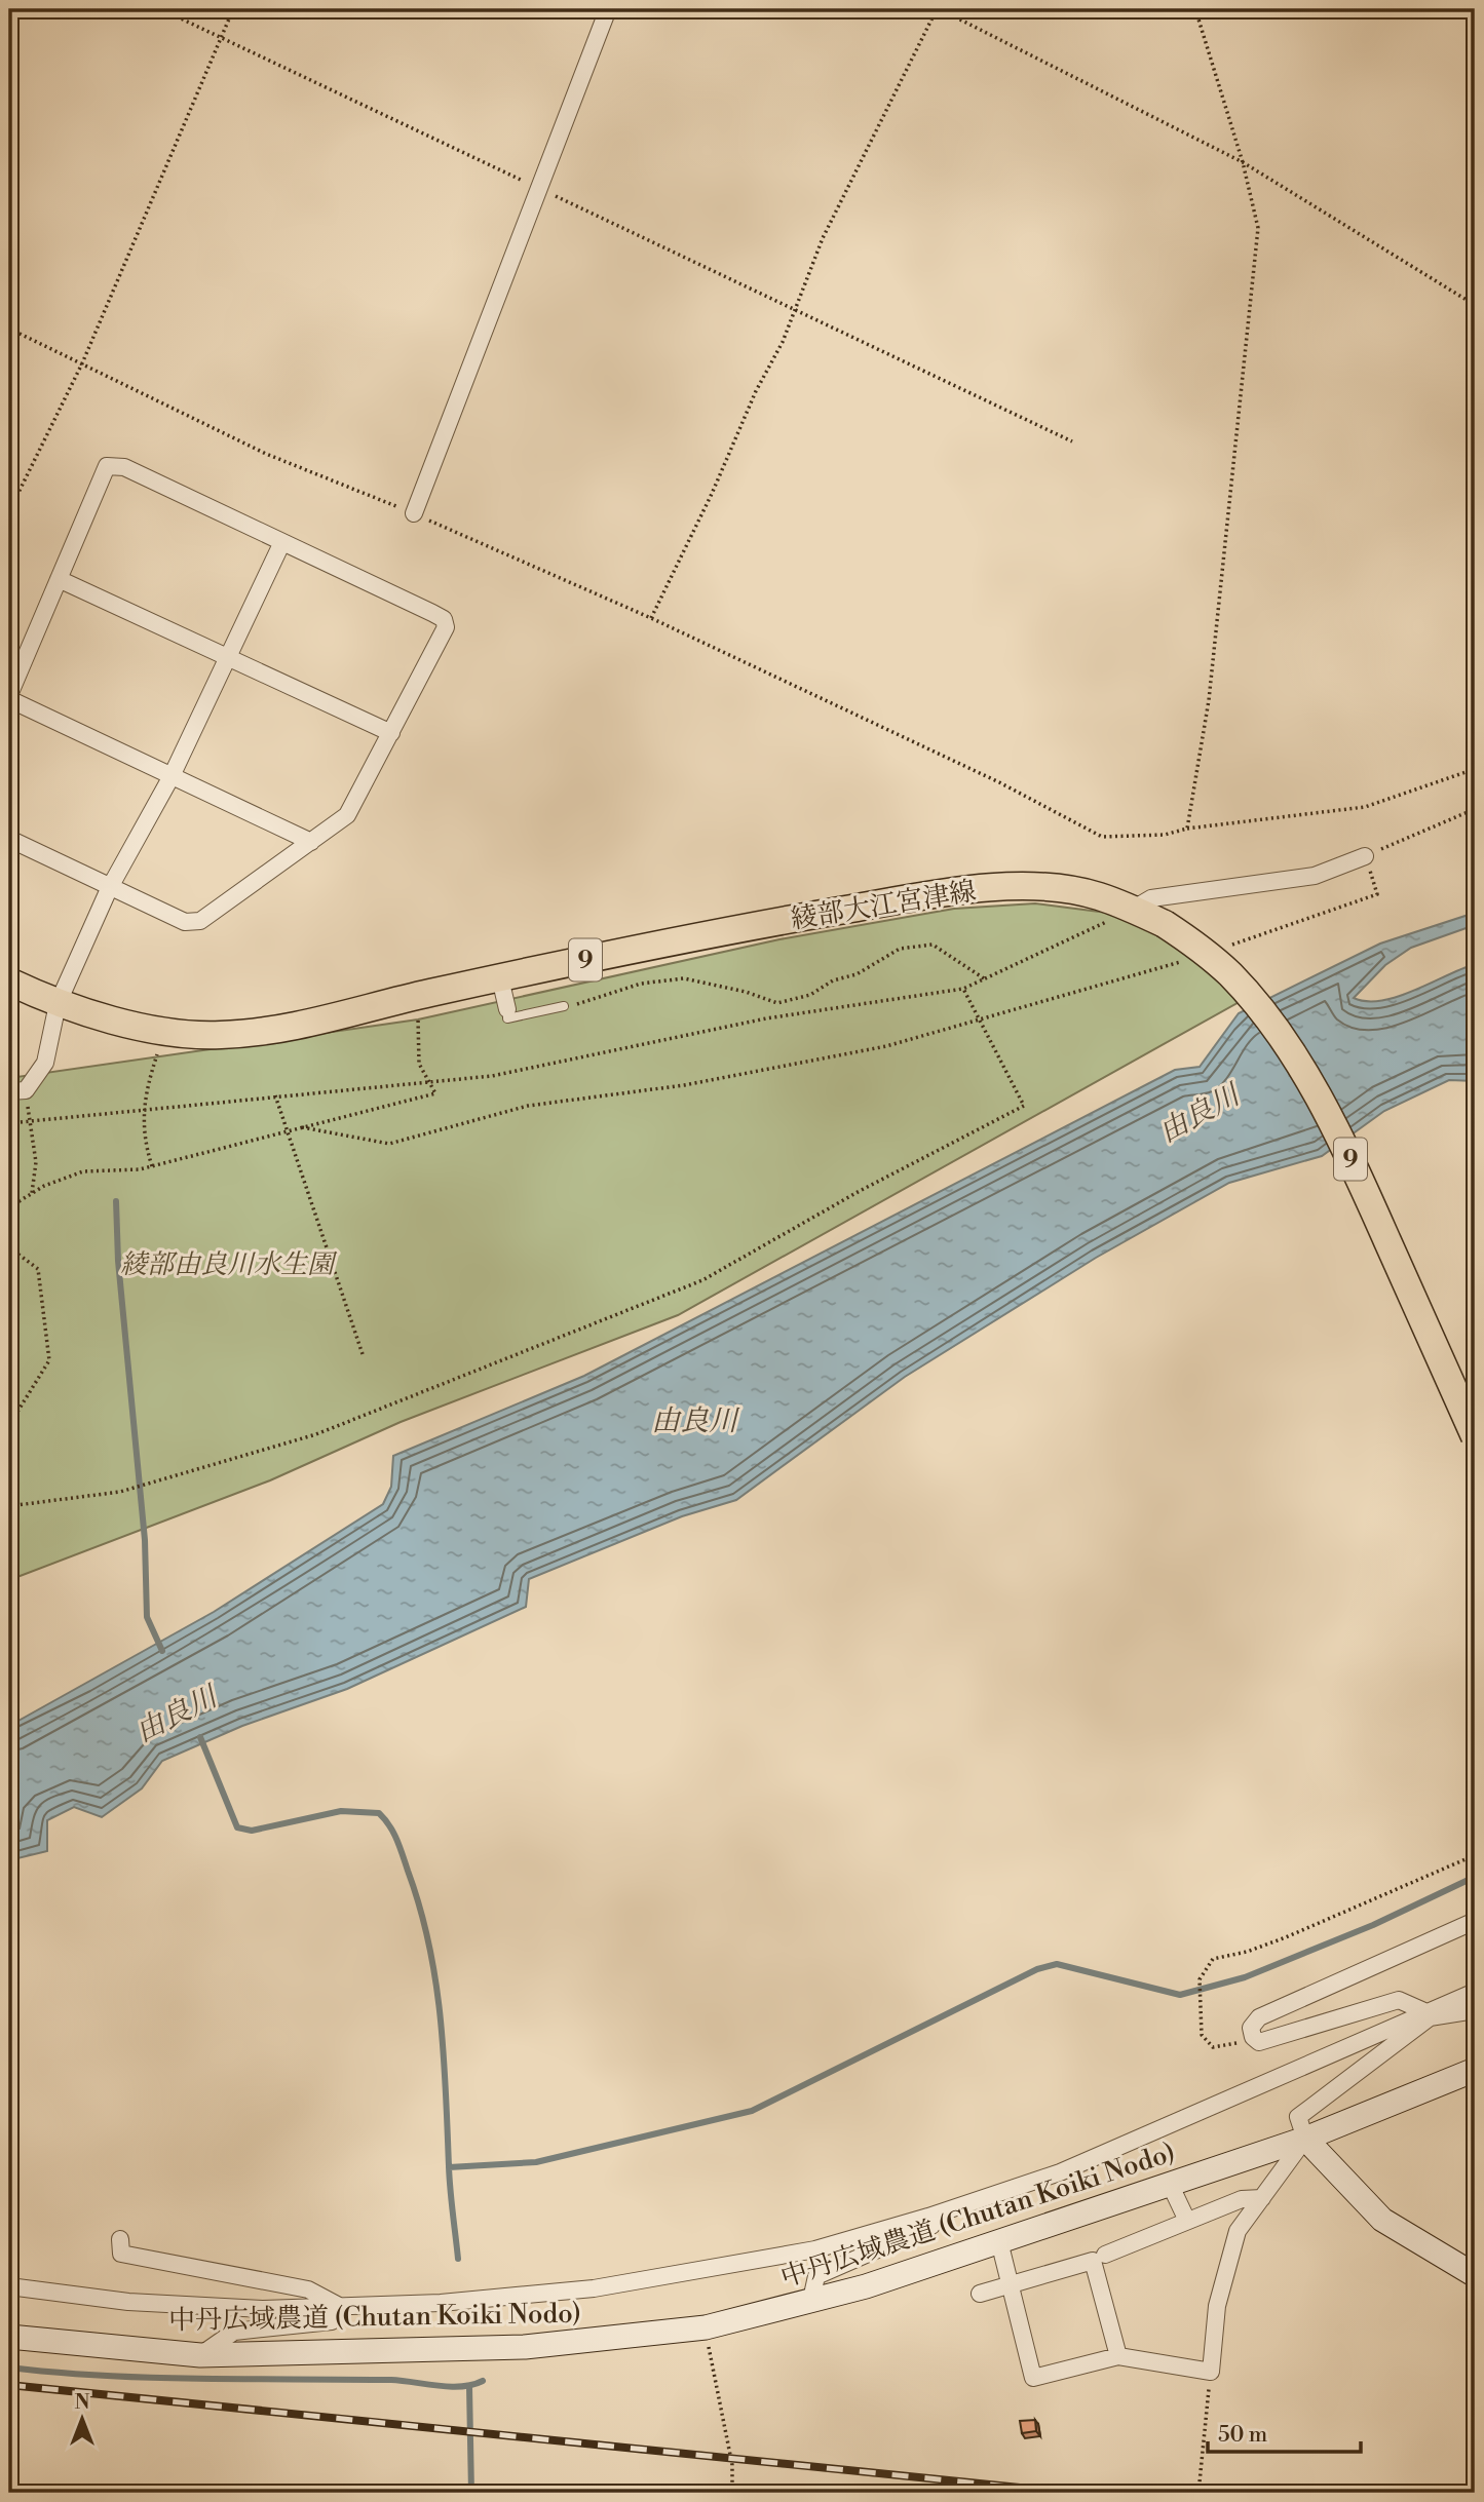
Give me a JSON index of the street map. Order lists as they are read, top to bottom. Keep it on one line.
{"streets":{"main road":["綾部大江宮津線","9"],"street":["中丹広域農道 (Chutan Koiki Nodo)"]},"water":["由良川"],"parks":["綾部由良川水生園"],"scale_bar":"50 m","north":"top"}
